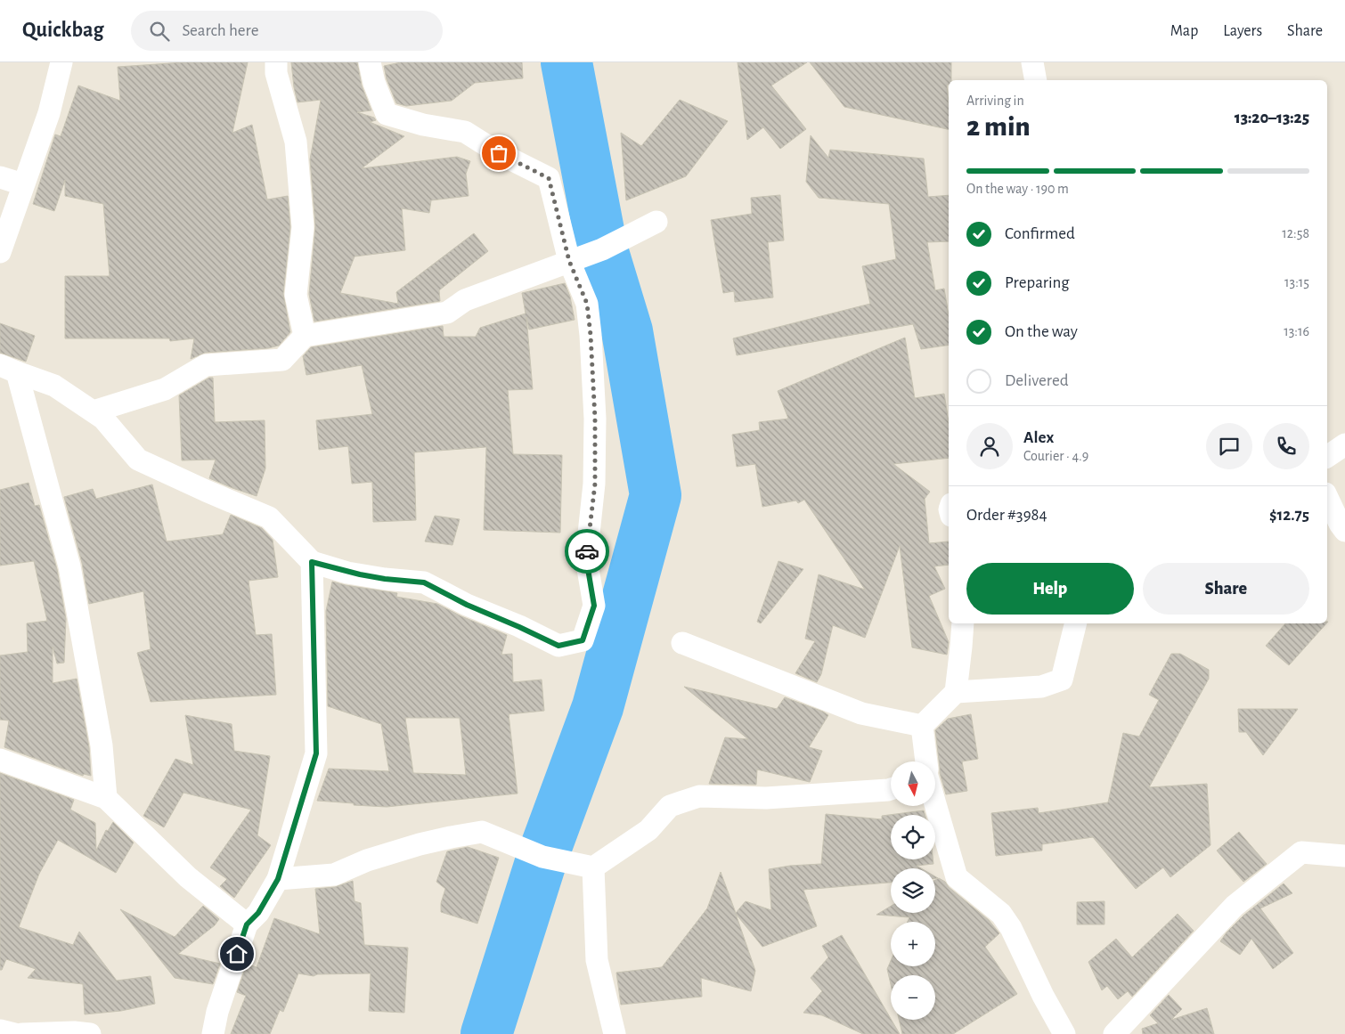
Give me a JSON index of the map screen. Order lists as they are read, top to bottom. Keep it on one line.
{"north":"bottom","page":{"header":"Quickbag","search":"Search here","nav":["Map","Layers","Share"],"heading":["2 min","Arriving in","13:20–13:25"],"panel":["Alex","Courier · 4.9","Order #3984","$12.75"],"bar":"On the way · 190 m","list":[["Confirmed","12:58"],["Preparing","13:15"],["On the way","13:16"],"Delivered"],"buttons":["Help","Share"],"map_buttons":["+","−"]}}
